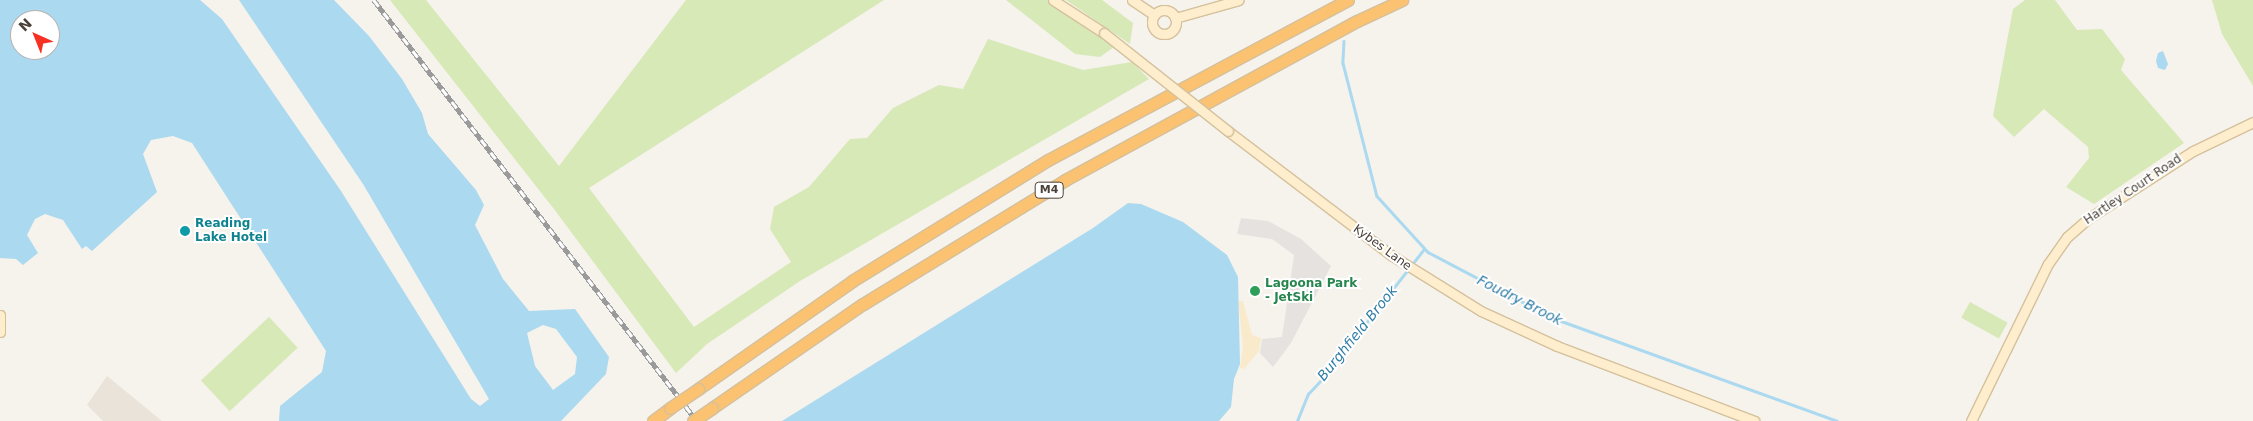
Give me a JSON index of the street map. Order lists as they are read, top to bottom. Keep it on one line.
{"streets":{"highway":["M4"],"street":["Hartley Court Road","Kybes Lane"]},"water":["Foudry Brook","Burghfield Brook"],"places":["Reading Lake Hotel","Lagoona Park - JetSki"],"north":"top left"}
